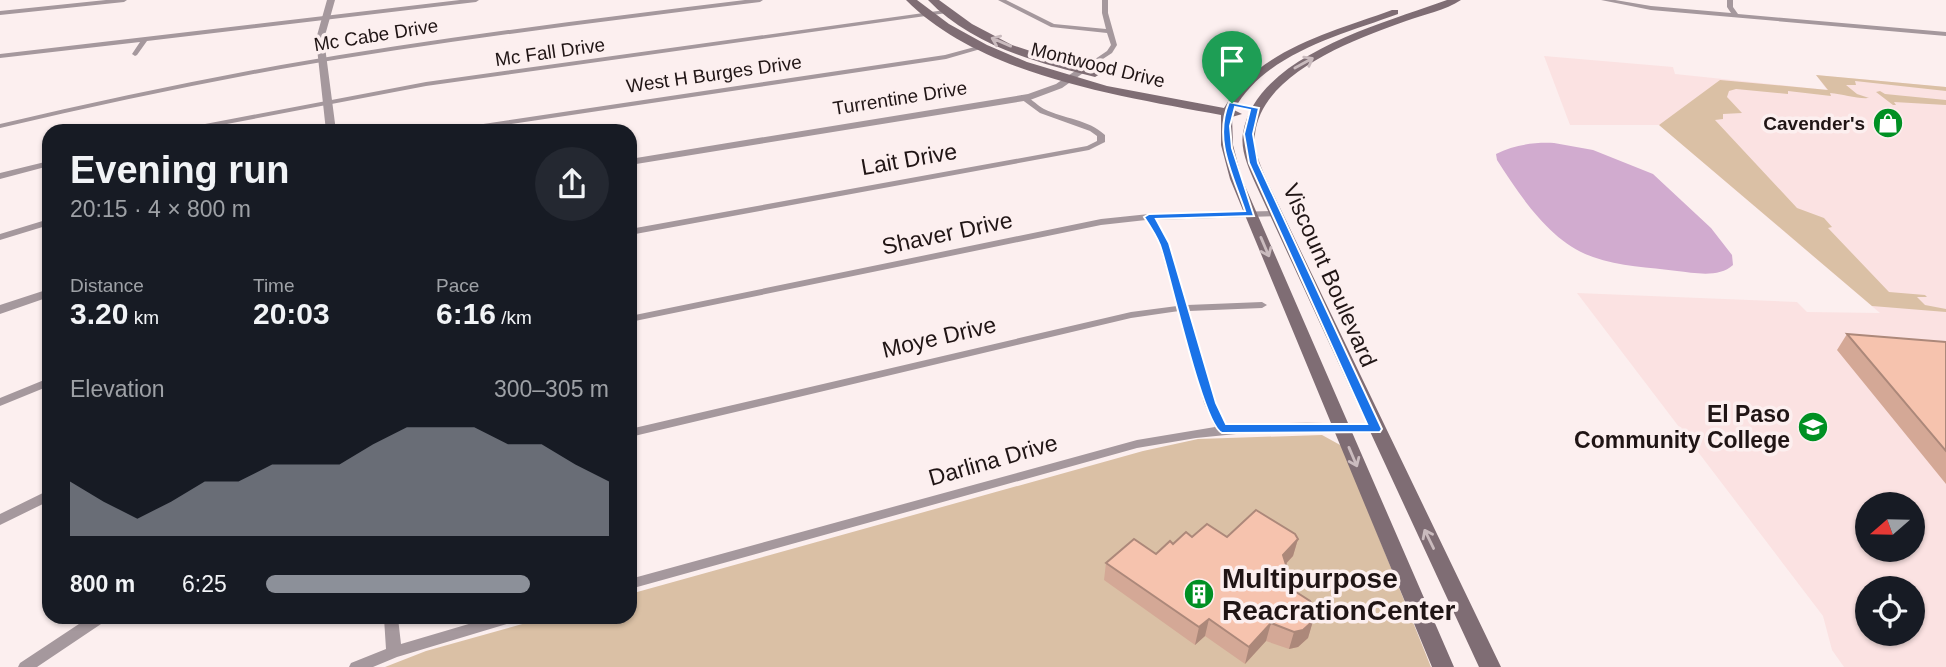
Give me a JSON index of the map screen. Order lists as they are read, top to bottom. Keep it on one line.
{"streets":{"main road":["Montwood Drive","Viscount Boulevard"],"street":["Mc Cabe Drive","Mc Fall Drive","West H Burges Drive","Turrentine Drive","Lait Drive","Shaver Drive","Moye Drive","Darlina Drive"]},"crossings":[["Mc Fall Drive","Montwood Drive"],["Montwood Drive","West H Burges Drive"],["Montwood Drive","Turrentine Drive"],["Montwood Drive","Viscount Boulevard"],["Turrentine Drive","Lait Drive"],["Shaver Drive","Viscount Boulevard"],["Viscount Boulevard","Darlina Drive"]],"places":{"shop":["Cavender's"],"school or university":["El Paso Community College"],"building":["Multipurpose ReacrationCenter"]},"north":"left","page":{"heading":["Evening run","20:15 · 4 × 800 m"],"stats":[["Distance","3.20 km"],["Time","20:03"],["Pace","6:16 /km"]],"chart":["Elevation","300–305 m"],"list":[{"name":"800 m","note":"6:25"}]}}
